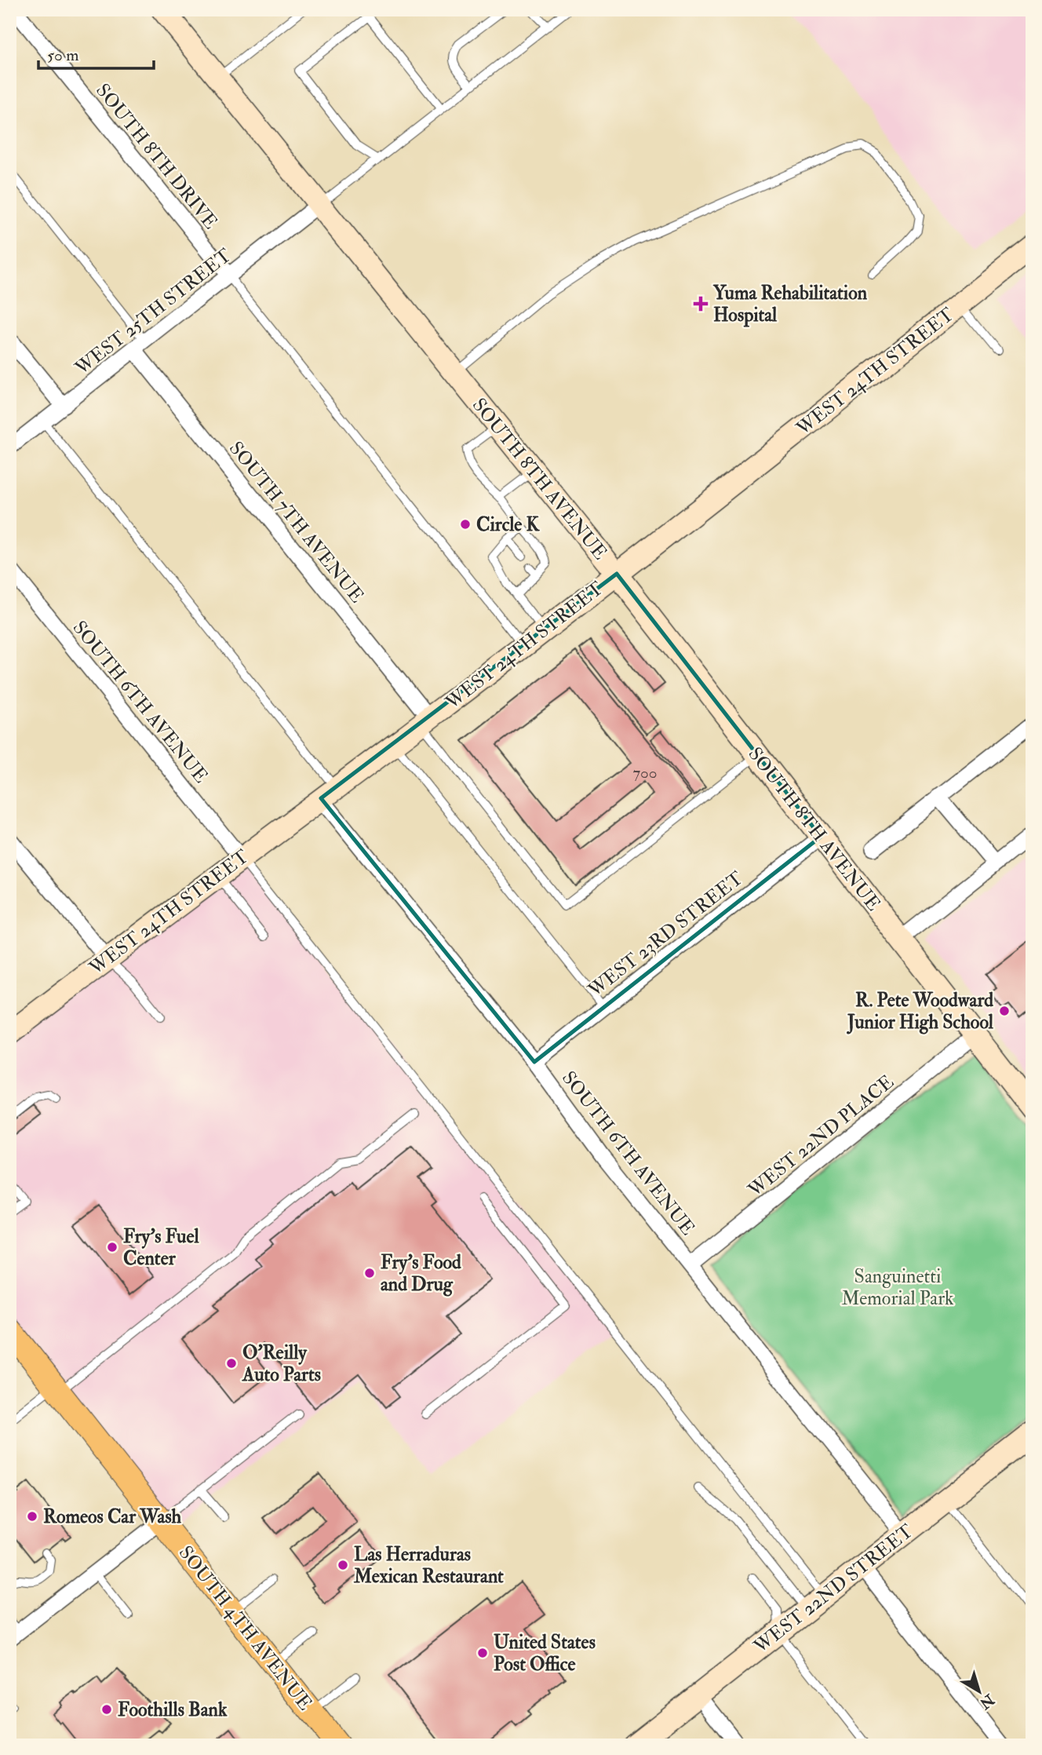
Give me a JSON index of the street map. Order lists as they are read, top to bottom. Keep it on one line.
{"streets":{"main road":["SOUTH 4TH AVENUE"],"street":["SOUTH 8TH DRIVE","WEST 25TH STREET","WEST 24TH STREET","SOUTH 8TH AVENUE","SOUTH 7TH AVENUE","SOUTH 6TH AVENUE","WEST 23RD STREET","WEST 22ND PLACE","WEST 22ND STREET"]},"crossings":[["SOUTH 8TH DRIVE","WEST 25TH STREET"],["WEST 25TH STREET","SOUTH 8TH AVENUE"],["WEST 25TH STREET","SOUTH 7TH AVENUE"],["WEST 24TH STREET","SOUTH 8TH AVENUE"],["WEST 24TH STREET","SOUTH 7TH AVENUE"],["WEST 24TH STREET","SOUTH 6TH AVENUE"],["SOUTH 8TH AVENUE","WEST 23RD STREET"],["SOUTH 8TH AVENUE","WEST 22ND PLACE"],["SOUTH 6TH AVENUE","WEST 23RD STREET"],["SOUTH 6TH AVENUE","WEST 22ND PLACE"],["SOUTH 6TH AVENUE","WEST 22ND STREET"]],"parks":["Sanguinetti Memorial Park"],"places":{"health":["Yuma Rehabilitation Hospital"],"other":["Circle K","R. Pete Woodward Junior High School","Fry's Fuel Center","Fry's Food and Drug","O'Reilly Auto Parts","Romeos Car Wash","Las Herraduras Mexican Restaurant","United States Post Office","Foothills Bank"]},"house_numbers":["700"],"scale_bar":"50 m","north":"bottom right"}
